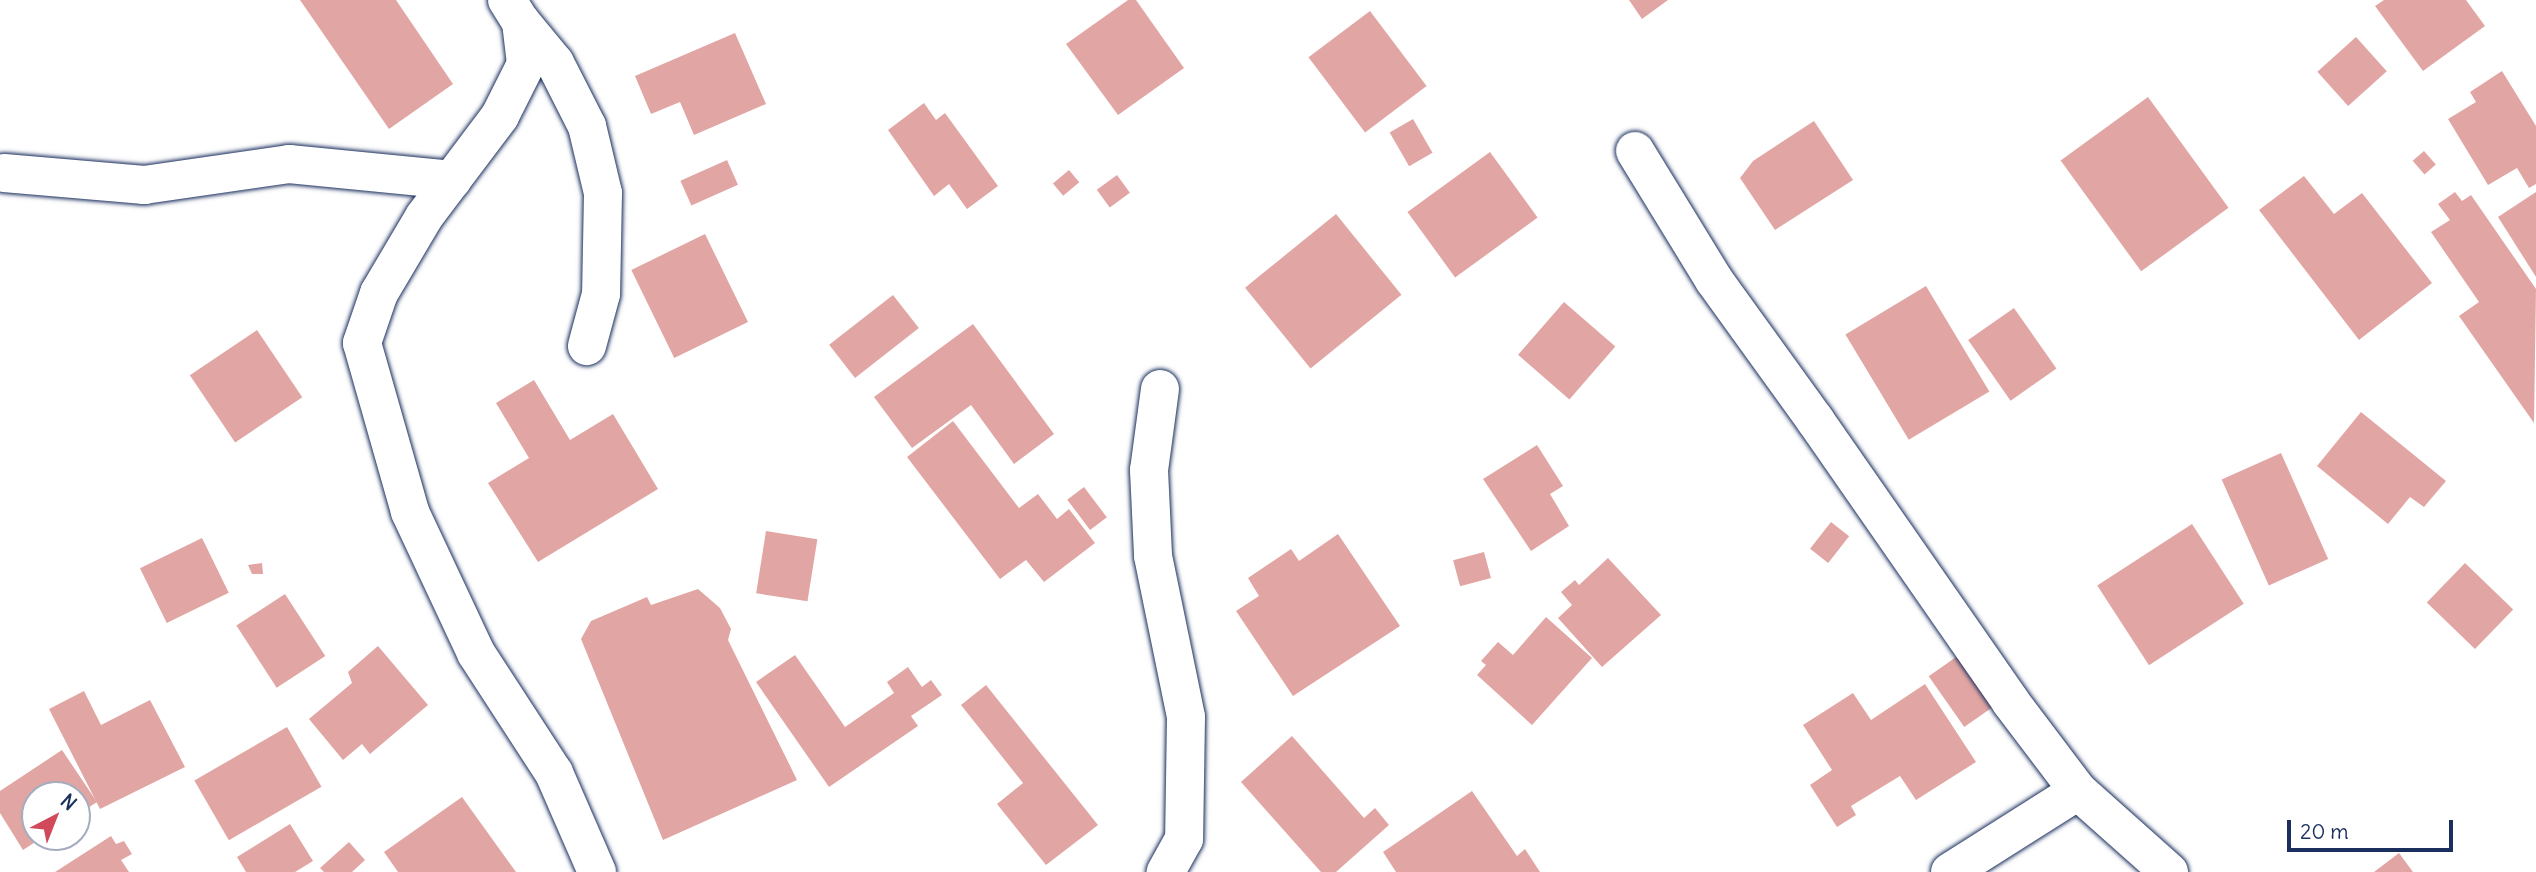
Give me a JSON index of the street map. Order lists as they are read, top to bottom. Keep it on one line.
{"scale_bar":"20 m","north":"top right"}
